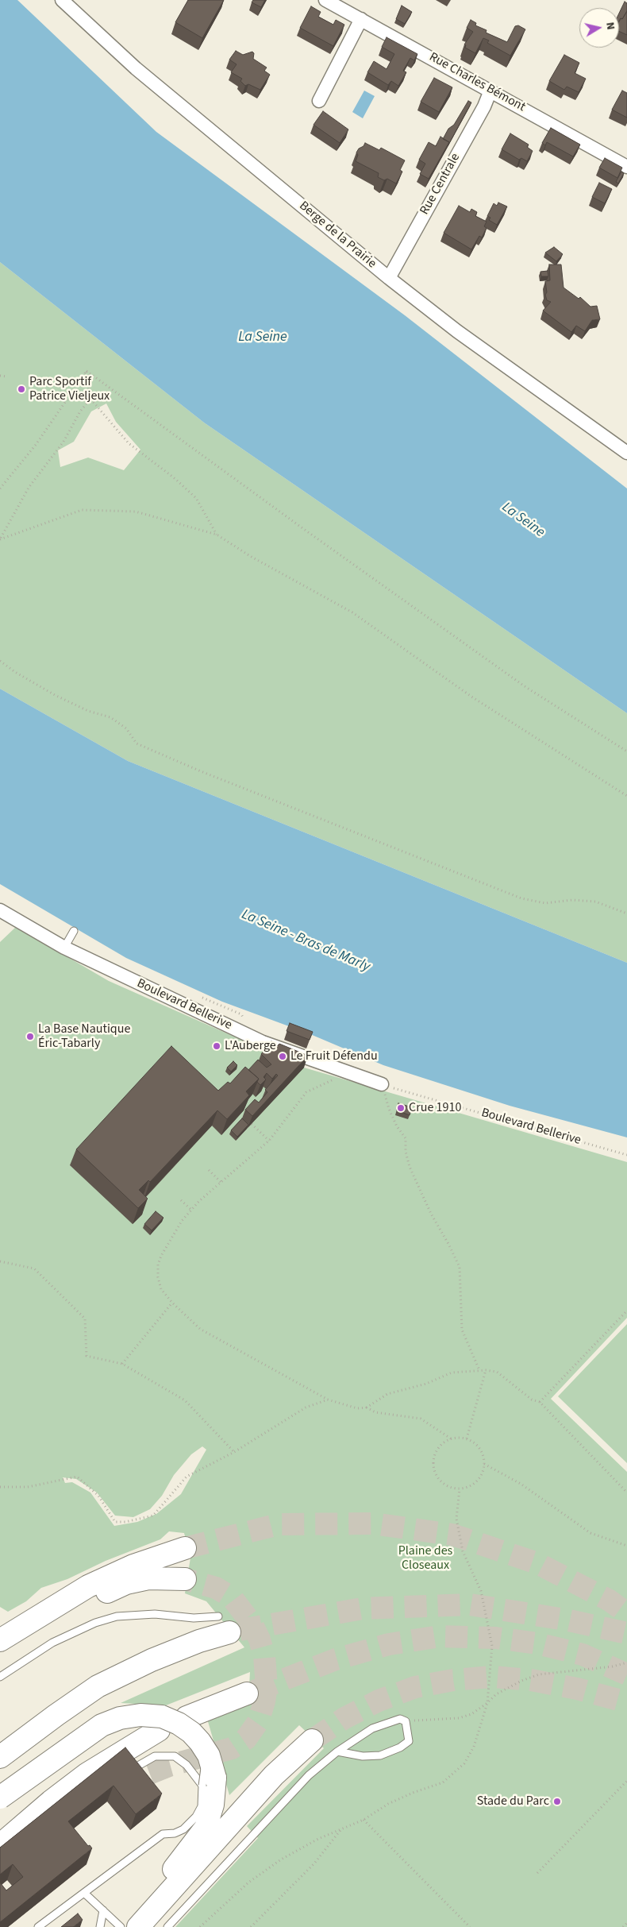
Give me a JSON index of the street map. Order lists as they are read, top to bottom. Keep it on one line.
{"streets":{"street":["Rue Charles Bémont","Rue Centrale","Berge de la Prairie","Boulevard Bellerive"]},"crossings":[["Rue Charles Bémont","Rue Centrale"],["Rue Centrale","Berge de la Prairie"]],"water":["La Seine","La Seine - Bras de Marly"],"parks":["Plaine des Closeaux"],"places":["Parc Sportif Patrice Vieljeux","La Base Nautique Éric-Tabarly","L'Auberge","Le Fruit Défendu","Crue 1910","Stade du Parc"],"north":"right"}
